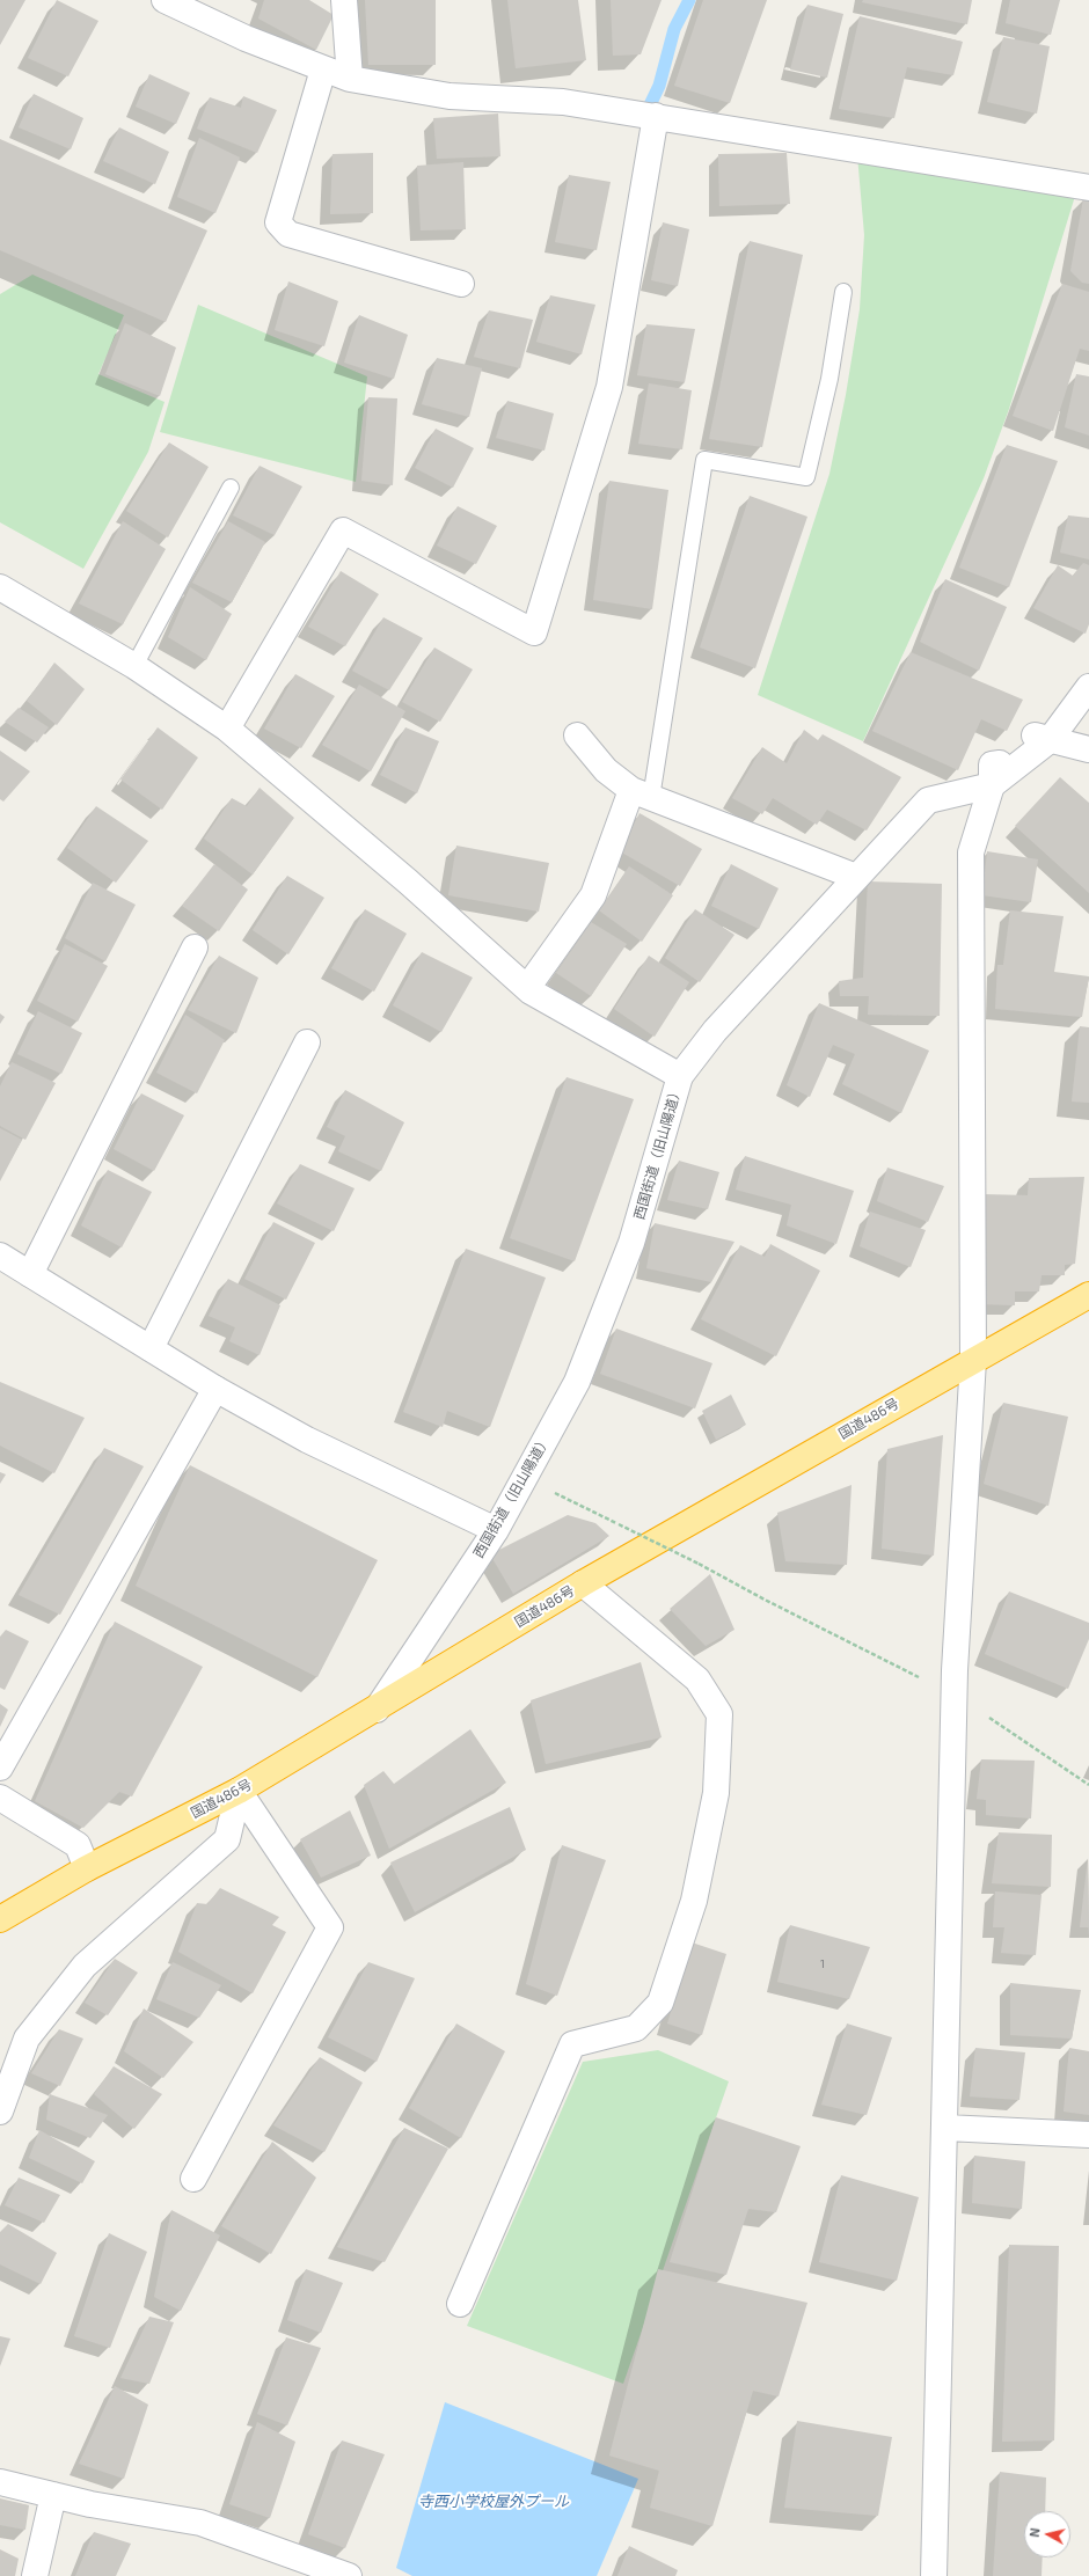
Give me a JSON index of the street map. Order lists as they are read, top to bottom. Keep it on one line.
{"streets":{"highway":["国道486号"],"street":["西国街道（旧山陽道）"]},"crossings":[["西国街道（旧山陽道）","国道486号"]],"water":["寺西小学校屋外プール"],"house_numbers":["1"],"north":"left"}
